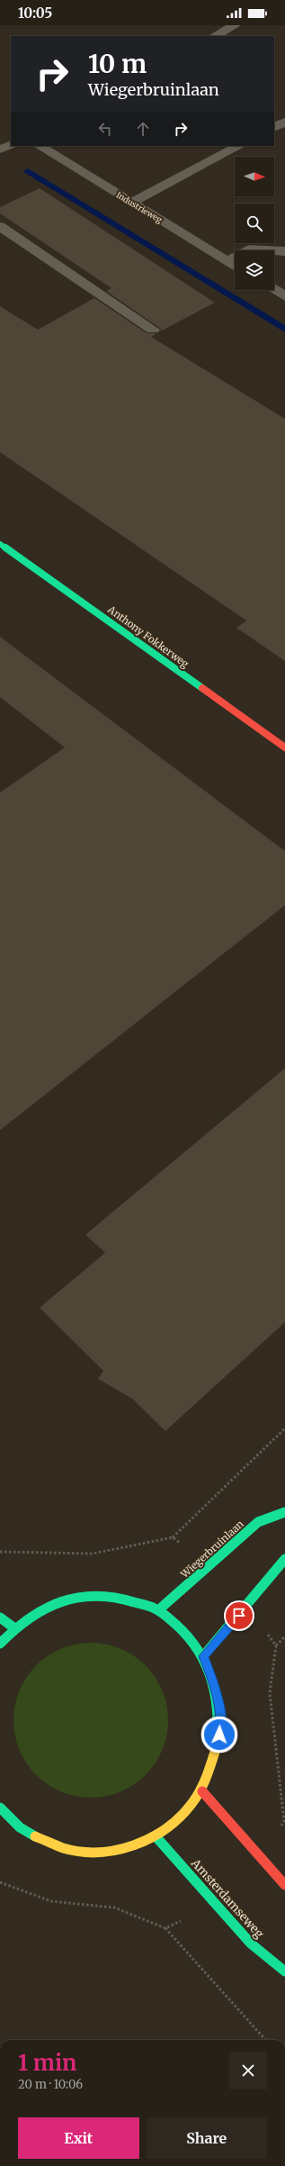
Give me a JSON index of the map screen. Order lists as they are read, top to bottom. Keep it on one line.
{"streets":{"street":["Industrieweg","Anthony Fokkerweg","Wiegerbruinlaan","Amsterdamseweg"]},"north":"right","page":{"status":"10:05","turn":["10 m","Wiegerbruinlaan"],"heading":["1 min","20 m · 10:06"],"buttons":["Exit","Share"]}}
